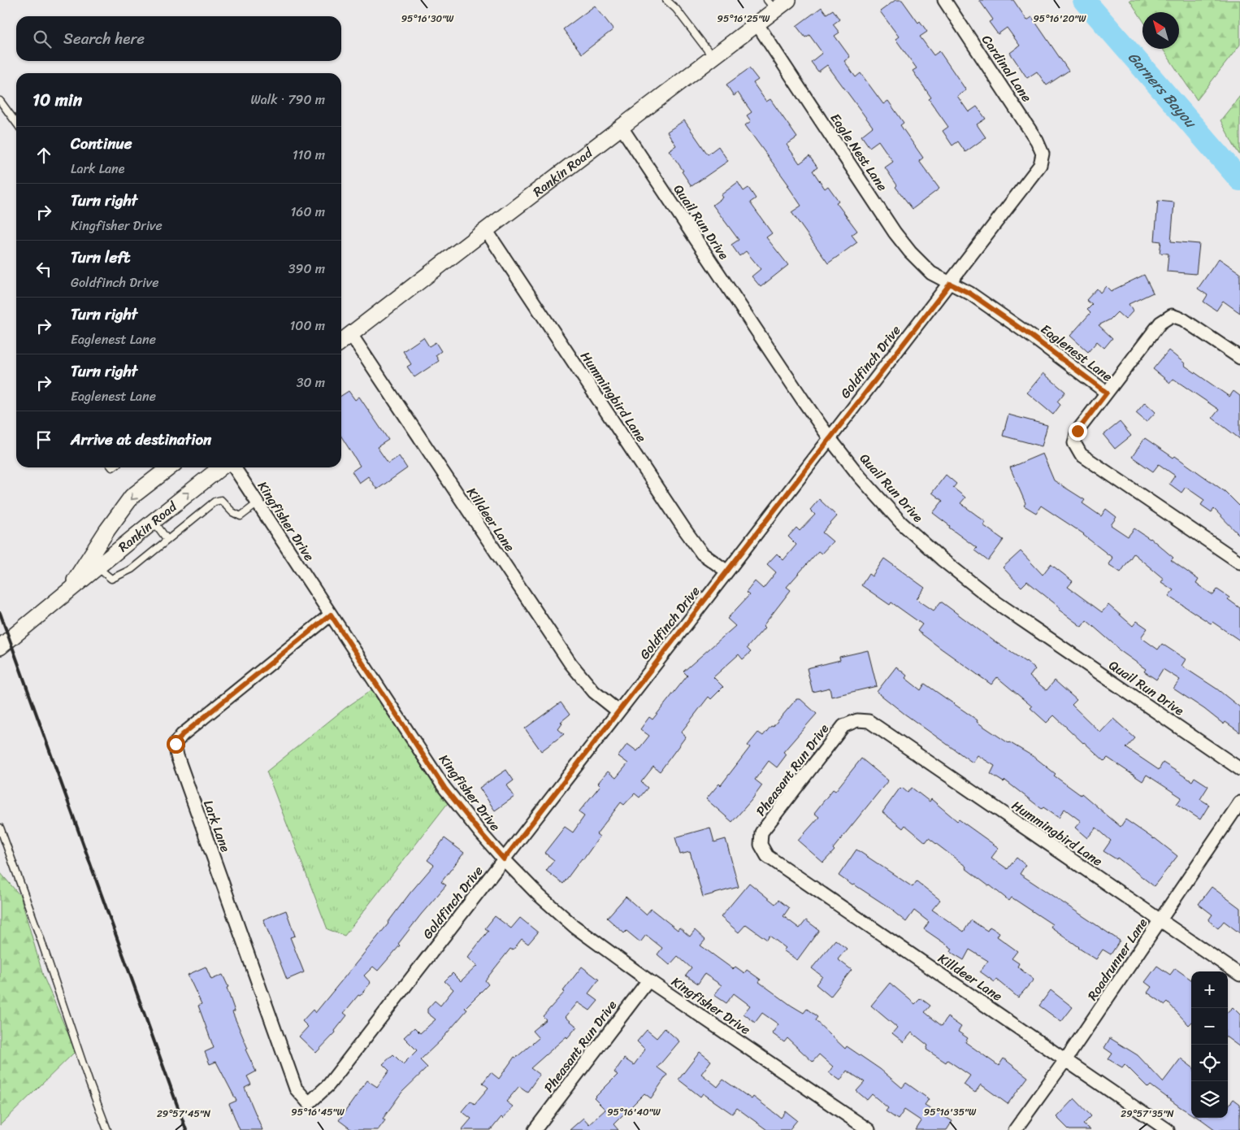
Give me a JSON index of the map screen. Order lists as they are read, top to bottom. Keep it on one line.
{"streets":{"street":["Cardinal Lane","Eagle Nest Lane","Rankin Road","Quail Run Drive","Eaglenest Lane","Goldfinch Drive","Hummingbird Lane","Killdeer Lane","Kingfisher Drive","Pheasant Run Drive","Lark Lane","Roadrunner Lane"]},"crossings":[["Cardinal Lane","Goldfinch Drive"],["Eagle Nest Lane","Rankin Road"],["Eagle Nest Lane","Eaglenest Lane"],["Eagle Nest Lane","Goldfinch Drive"],["Rankin Road","Quail Run Drive"],["Rankin Road","Hummingbird Lane"],["Rankin Road","Killdeer Lane"],["Quail Run Drive","Goldfinch Drive"],["Eaglenest Lane","Goldfinch Drive"],["Goldfinch Drive","Hummingbird Lane"],["Goldfinch Drive","Killdeer Lane"],["Goldfinch Drive","Kingfisher Drive"],["Goldfinch Drive","Lark Lane"],["Hummingbird Lane","Pheasant Run Drive"],["Hummingbird Lane","Roadrunner Lane"],["Killdeer Lane","Pheasant Run Drive"],["Killdeer Lane","Roadrunner Lane"],["Kingfisher Drive","Pheasant Run Drive"],["Kingfisher Drive","Lark Lane"]],"water":["Garners Bayou"],"north":"top left","page":{"search":"Search here","heading":["10 min","Walk · 790 m"],"list":[["Continue","Lark Lane","110 m"],["Turn right","Kingfisher Drive","160 m"],["Turn left","Goldfinch Drive","390 m"],["Turn right","Eaglenest Lane","100 m"],["Turn right","Eaglenest Lane","30 m"],"Arrive at destination"],"map_buttons":["+","−"]},"coordinates":["95°16'30\"W","95°16'25\"W","95°16'20\"W","95°16'45\"W","95°16'40\"W","95°16'35\"W","29°57'45\"N","29°57'35\"N"]}
